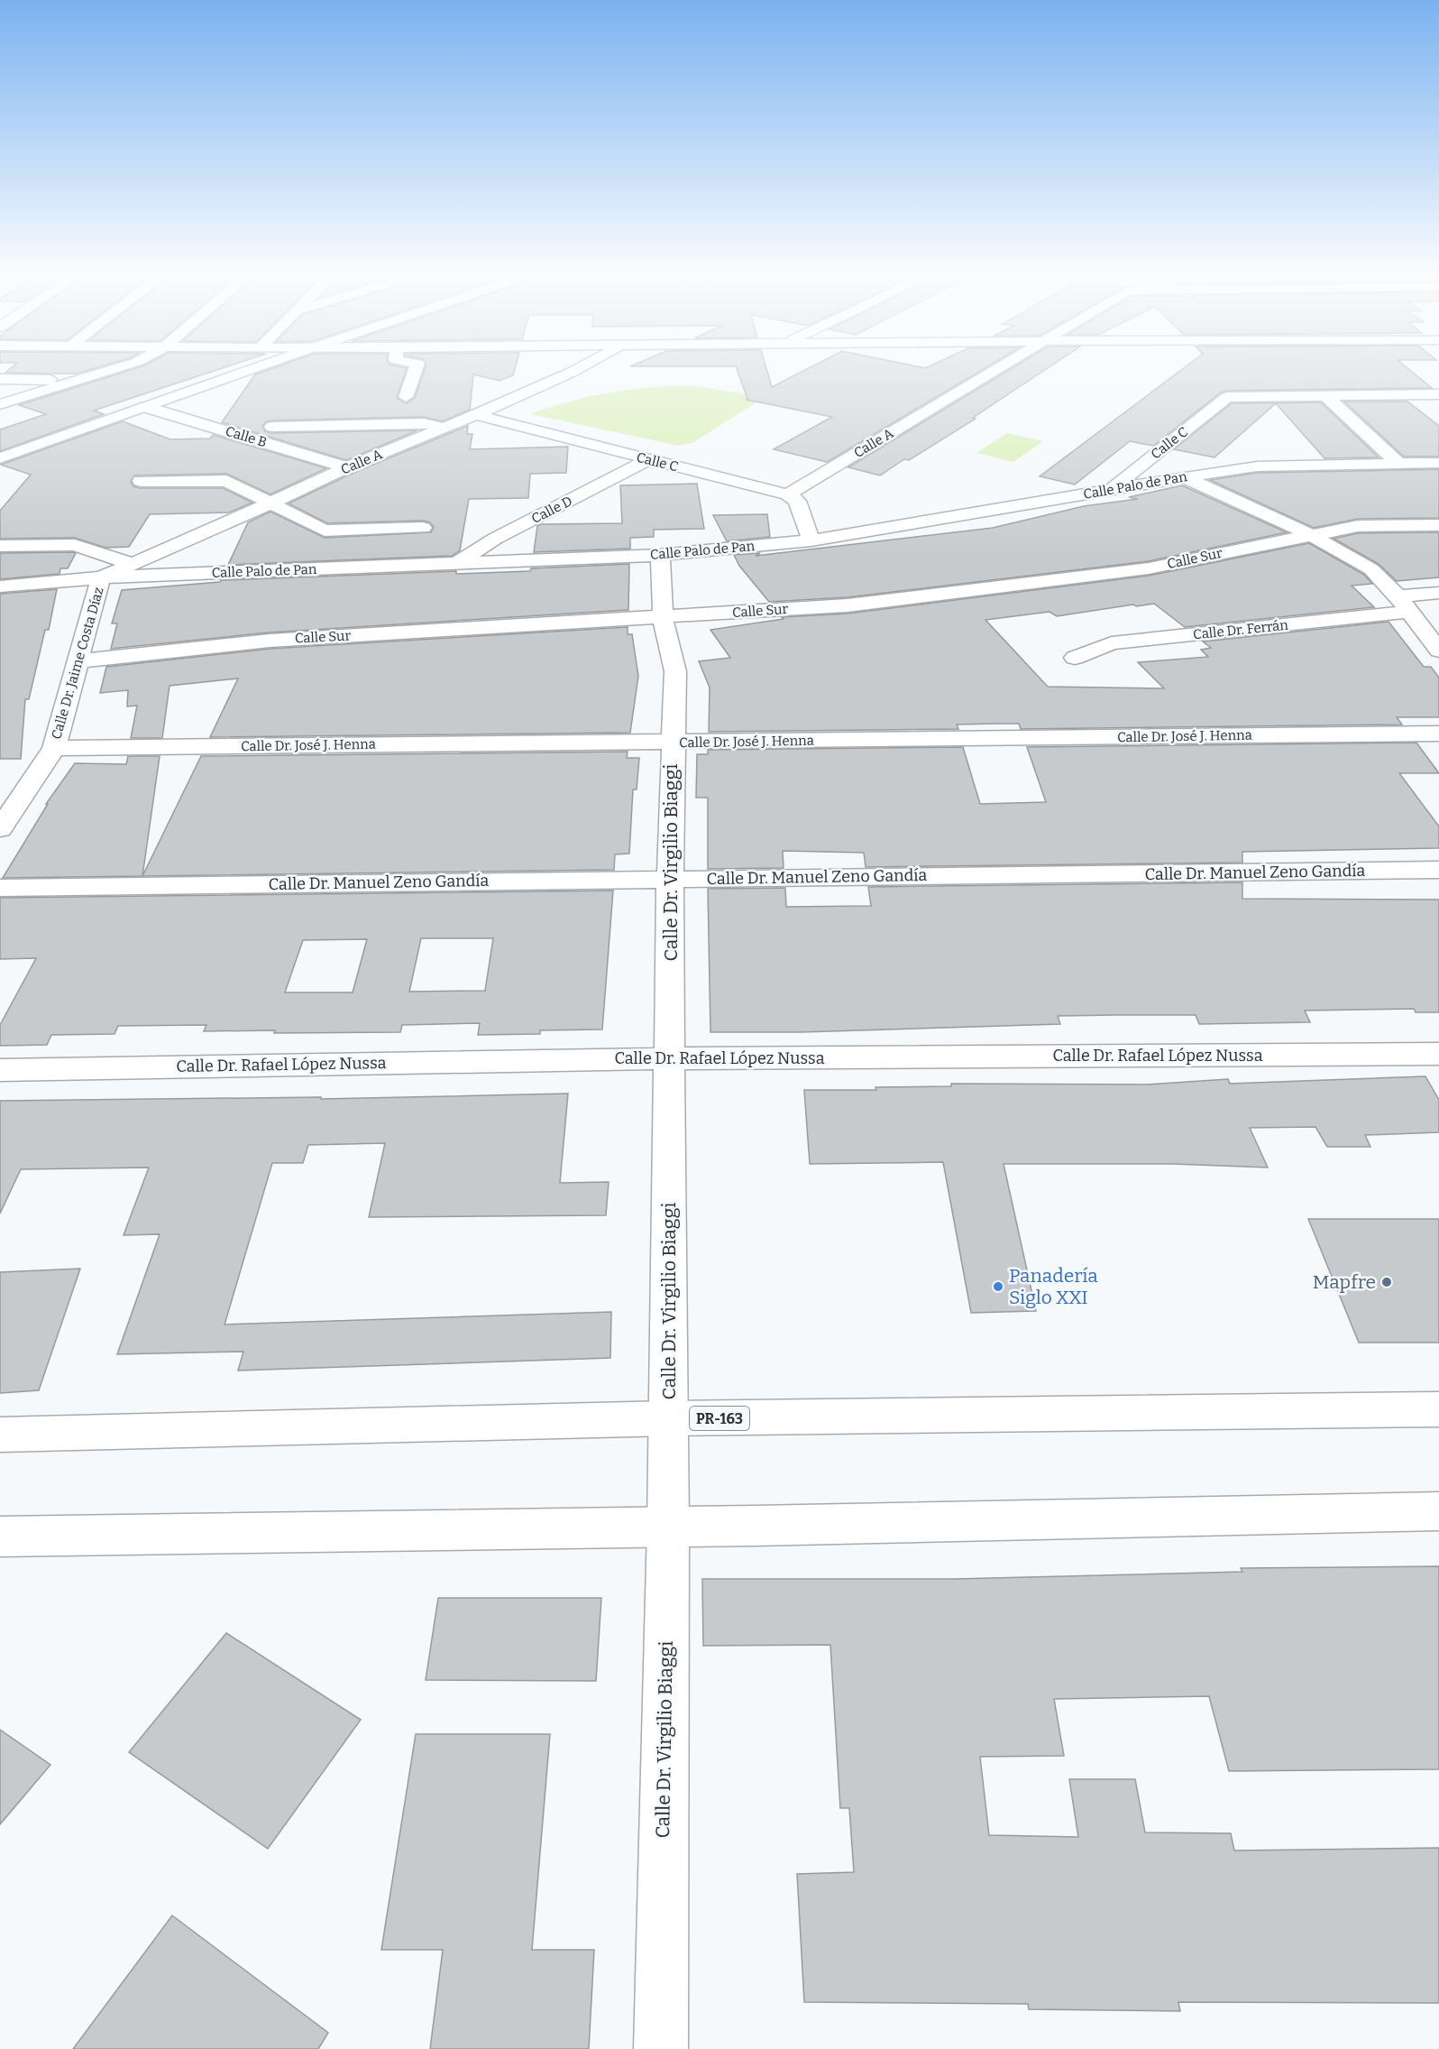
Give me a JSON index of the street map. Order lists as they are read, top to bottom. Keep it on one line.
{"streets":{"street":["Calle B","Calle A","Calle C","Calle Palo de Pan","Calle D","Calle Sur","Calle Dr. Ferrán","Calle Dr. Jaime Costa Díaz","Calle Dr. José J. Henna","Calle Dr. Virgilio Biaggi","Calle Dr. Manuel Zeno Gandía","Calle Dr. Rafael López Nussa","PR-163"]},"crossings":[["Calle B","Calle A"],["Calle A","Calle C"],["Calle A","Calle Palo de Pan"],["Calle A","Calle Dr. Jaime Costa Díaz"],["Calle C","Calle Palo de Pan"],["Calle C","Calle D"],["Calle Palo de Pan","Calle D"],["Calle Palo de Pan","Calle Dr. Jaime Costa Díaz"],["Calle Palo de Pan","Calle Dr. Virgilio Biaggi"],["Calle Sur","Calle Dr. Jaime Costa Díaz"],["Calle Sur","Calle Dr. Virgilio Biaggi"],["Calle Dr. Jaime Costa Díaz","Calle Dr. José J. Henna"],["Calle Dr. José J. Henna","Calle Dr. Virgilio Biaggi"],["Calle Dr. Virgilio Biaggi","Calle Dr. Manuel Zeno Gandía"],["Calle Dr. Virgilio Biaggi","Calle Dr. Rafael López Nussa"],["Calle Dr. Virgilio Biaggi","PR-163"]],"places":["Mapfre","Panadería Siglo XXI"]}
